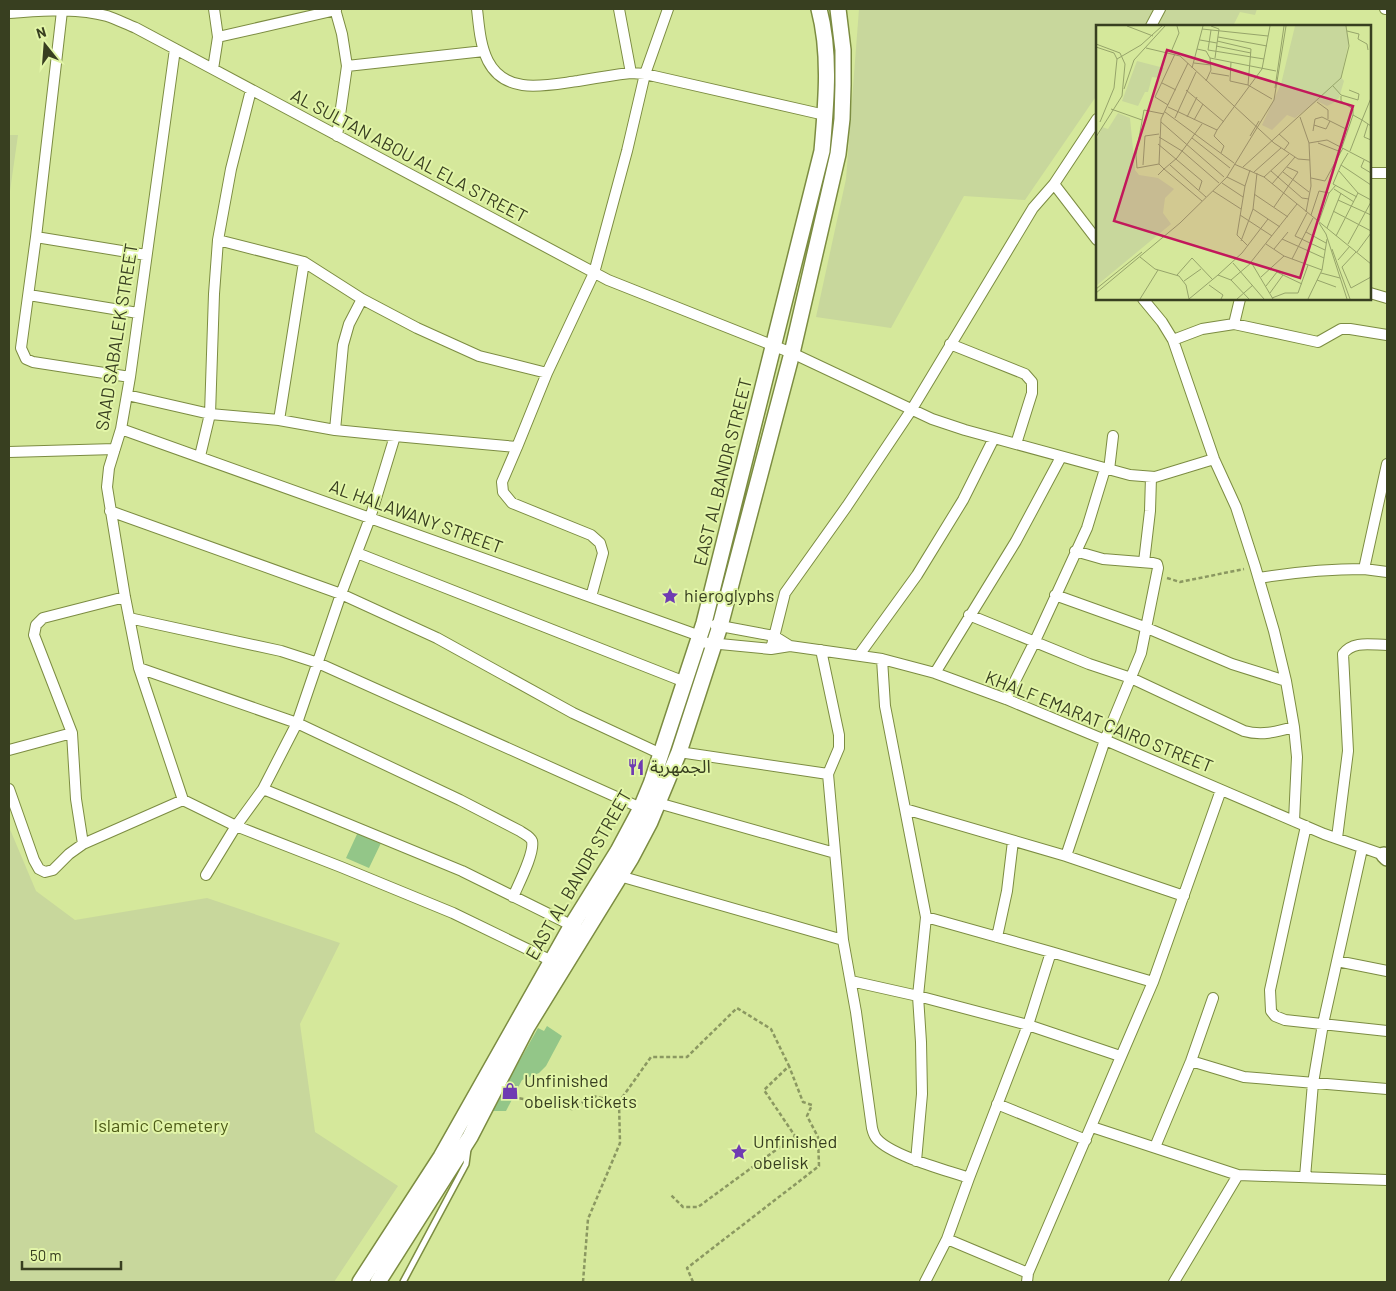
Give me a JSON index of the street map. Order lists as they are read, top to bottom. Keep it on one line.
{"streets":{"main road":["EAST AL BANDR STREET"],"street":["AL SULTAN ABOU AL ELA STREET","SAAD SABALEK STREET","AL HALAWANY STREET","KHALF EMARAT CAIRO STREET"]},"crossings":[["AL SULTAN ABOU AL ELA STREET","SAAD SABALEK STREET"],["AL SULTAN ABOU AL ELA STREET","EAST AL BANDR STREET"],["SAAD SABALEK STREET","AL HALAWANY STREET"],["EAST AL BANDR STREET","AL HALAWANY STREET"],["EAST AL BANDR STREET","KHALF EMARAT CAIRO STREET"],["AL HALAWANY STREET","KHALF EMARAT CAIRO STREET"]],"parks":["Islamic Cemetery"],"places":{"place":["hieroglyphs","Unfinished obelisk"],"restaurant":["الجمهرية"],"shop":["Unfinished obelisk tickets"]},"scale_bar":"50 m","north":"top"}
